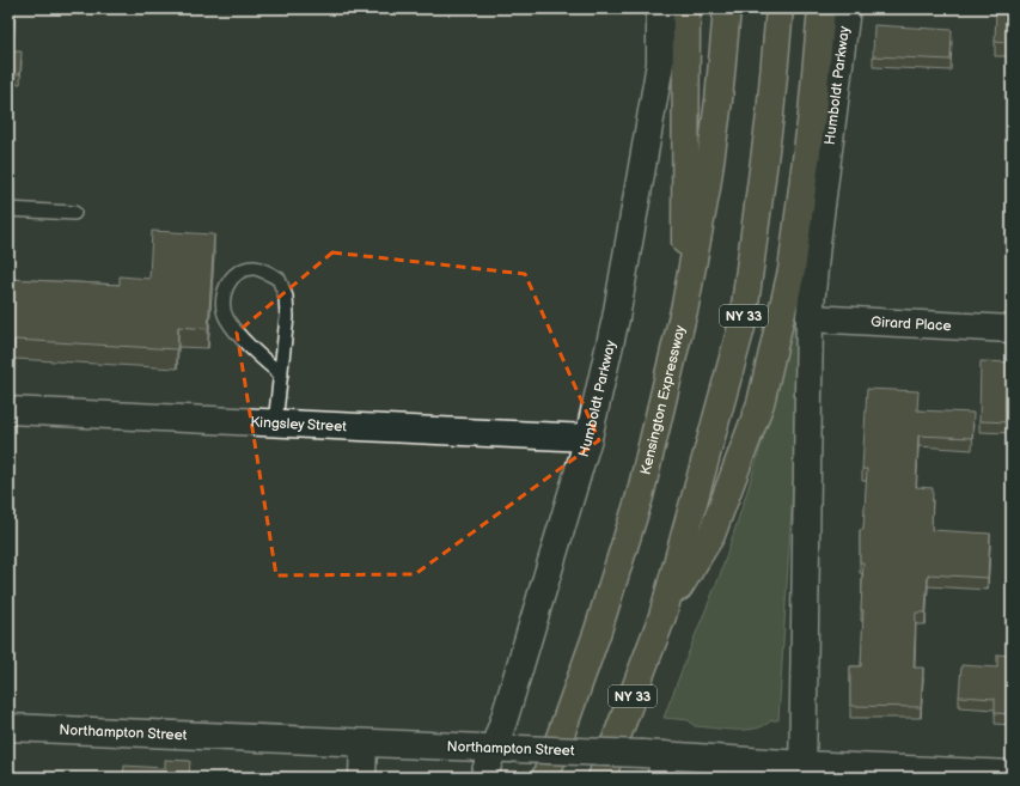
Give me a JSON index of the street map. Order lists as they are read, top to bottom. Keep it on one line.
{"streets":{"highway":["NY 33","Kensington Expressway"],"street":["Humboldt Parkway","Girard Place","Kingsley Street","Northampton Street"]},"crossings":[["Humboldt Parkway","Girard Place"],["Humboldt Parkway","Kingsley Street"],["Humboldt Parkway","Northampton Street"]]}
